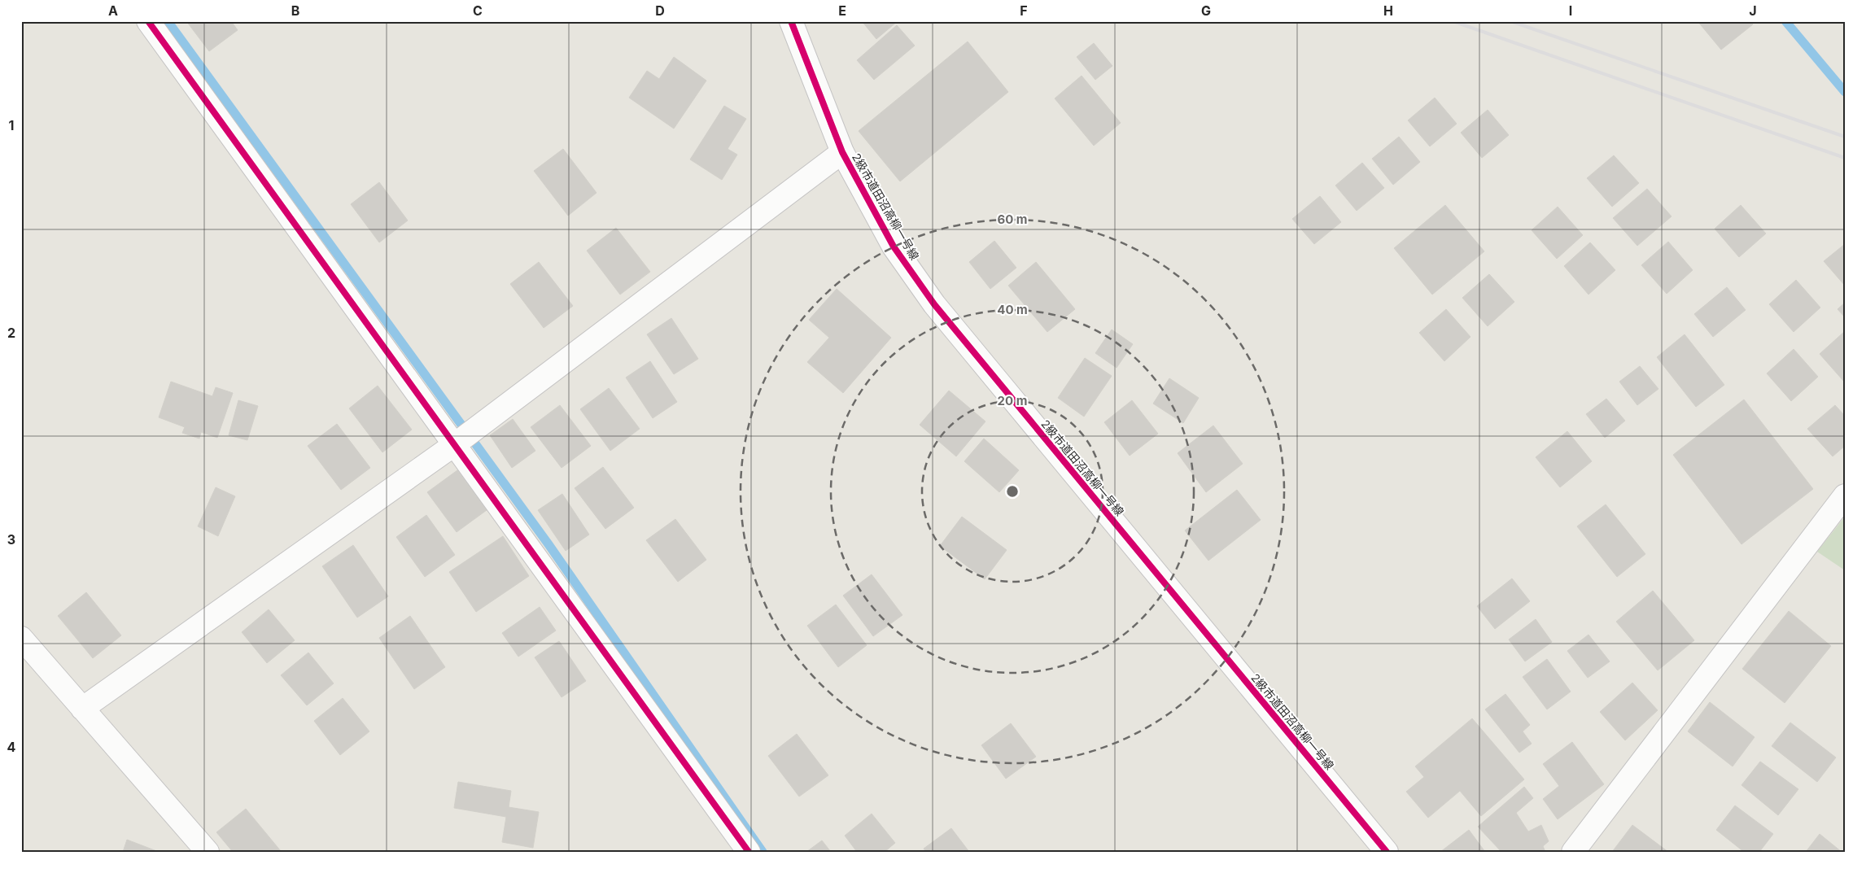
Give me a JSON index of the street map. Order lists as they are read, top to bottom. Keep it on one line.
{"streets":{"street":["2級市道田沼高柳一号線"]},"grid":{"columns":["A","B","C","D","E","F","G","H","I","J"],"rows":["1","2","3","4"]},"rings":["60 m","40 m","20 m"]}
